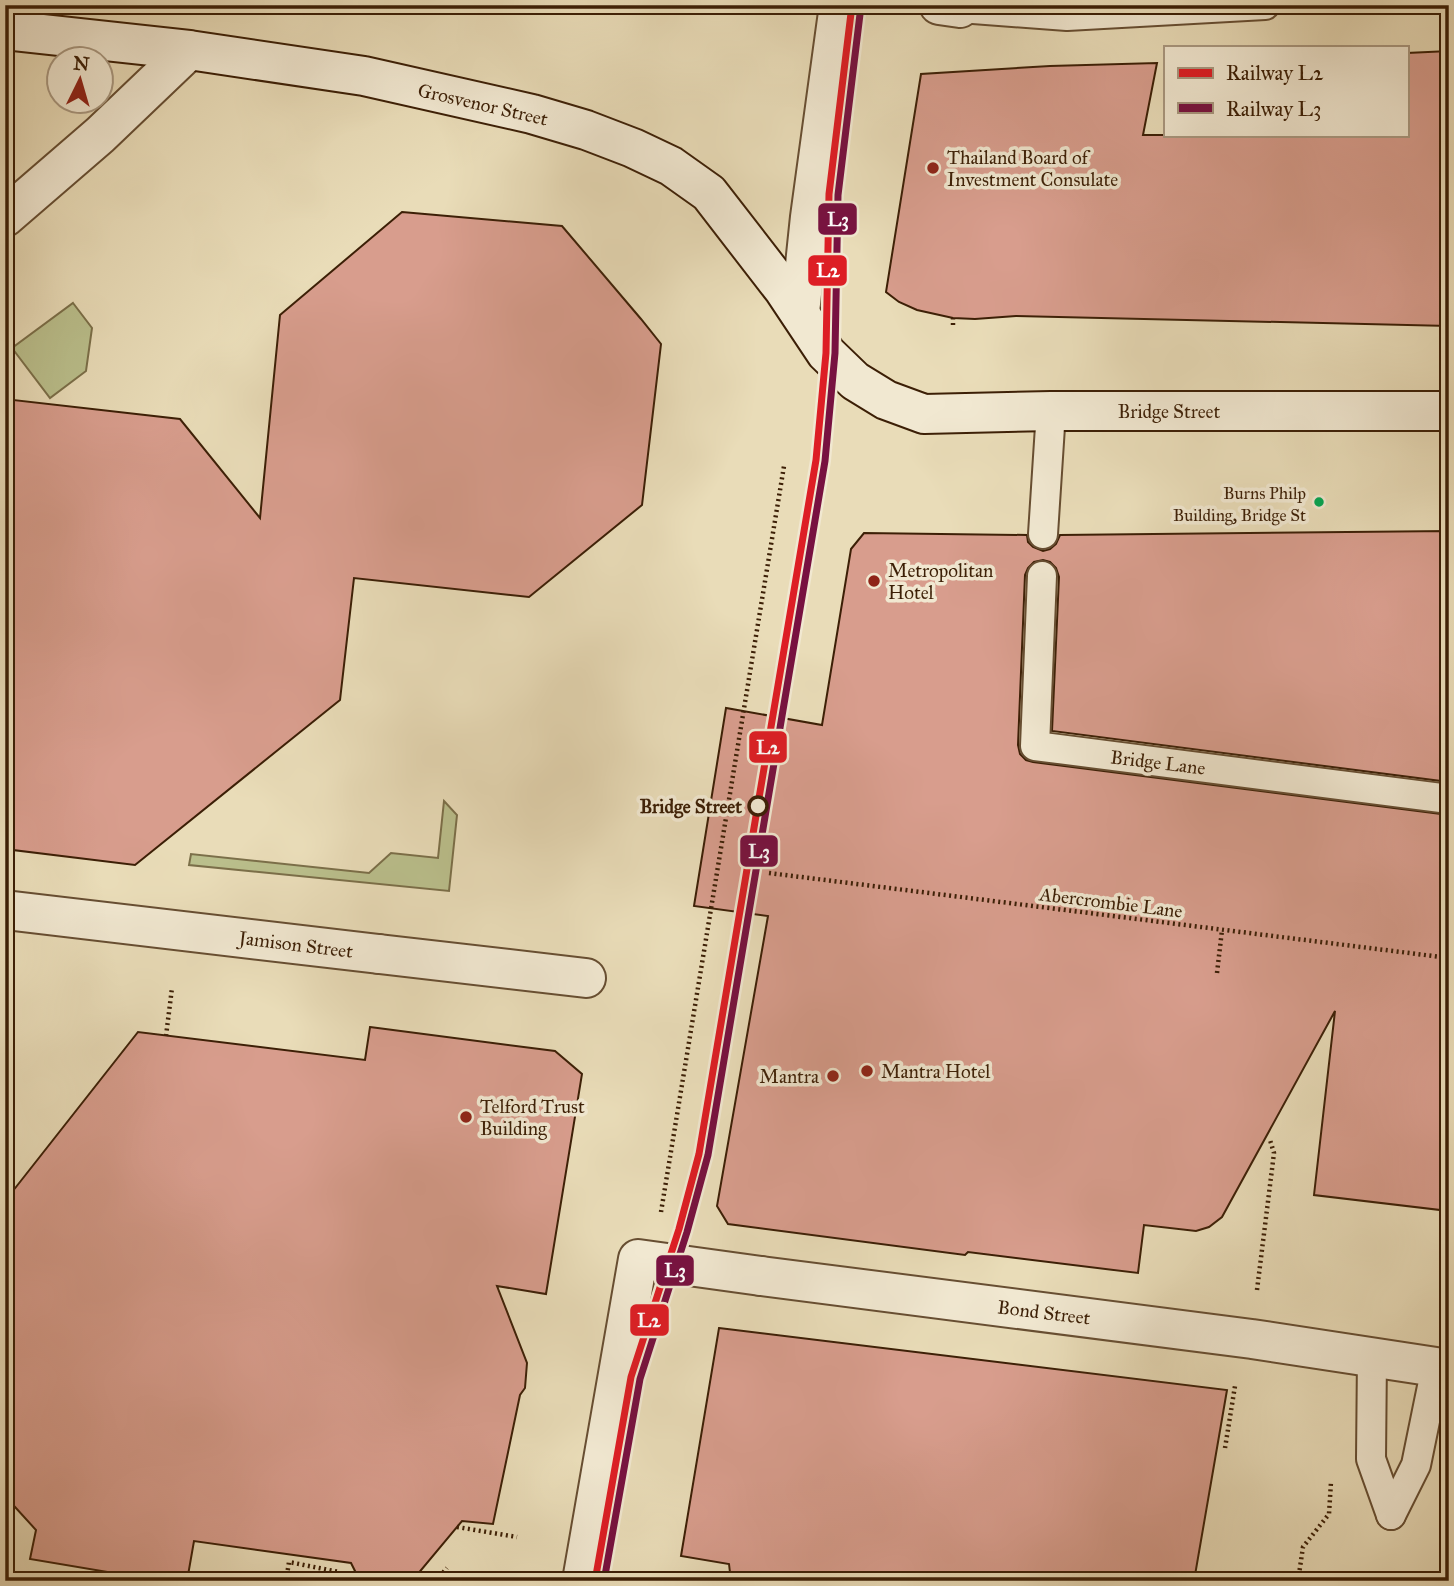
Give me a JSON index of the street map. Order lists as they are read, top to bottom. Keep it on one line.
{"streets":{"street":["Grosvenor Street","Bridge Street","Jamison Street","Bond Street"],"lane":["Bridge Lane"],"path":["Abercrombie Lane"]},"crossings":[["Grosvenor Street","Bridge Street"]],"places":["Thailand Board of Investment Consulate","Burns Philp Building, Bridge St","Metropolitan Hotel","Bridge Street","Mantra Hotel","Mantra","Telford Trust Building"],"lines":["rail line L2","rail line L3"],"legend":["Railway L2","Railway L3"],"north":"top"}
